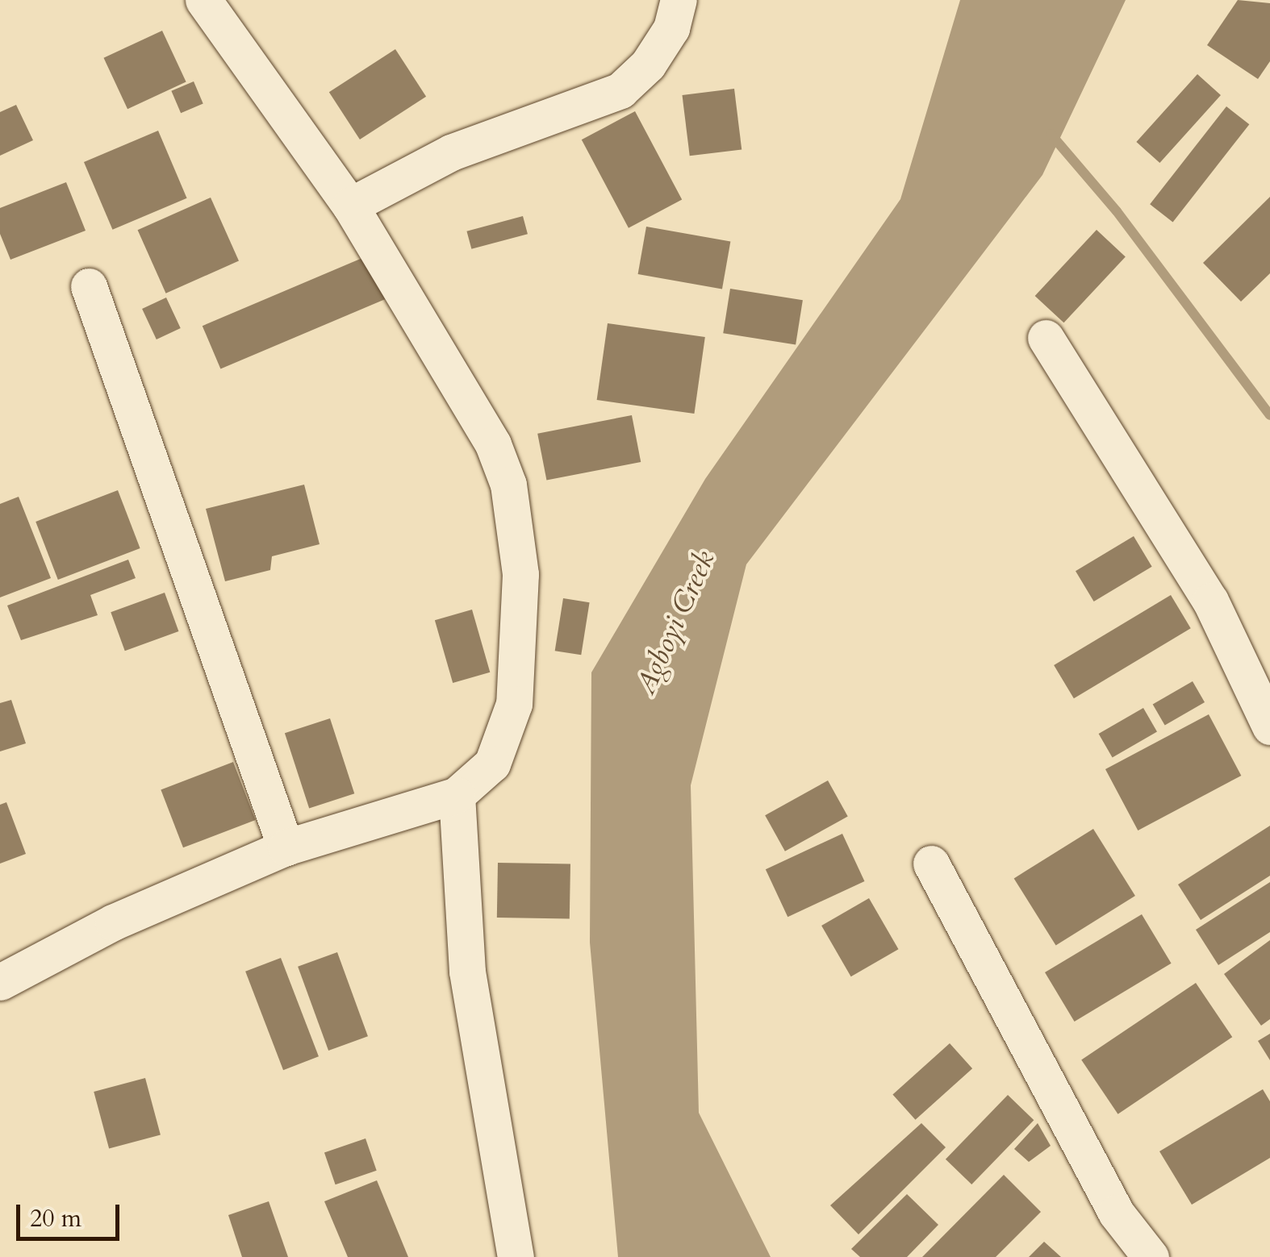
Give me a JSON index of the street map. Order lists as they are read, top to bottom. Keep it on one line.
{"water":["Agboyi Creek"],"scale_bar":"20 m"}
